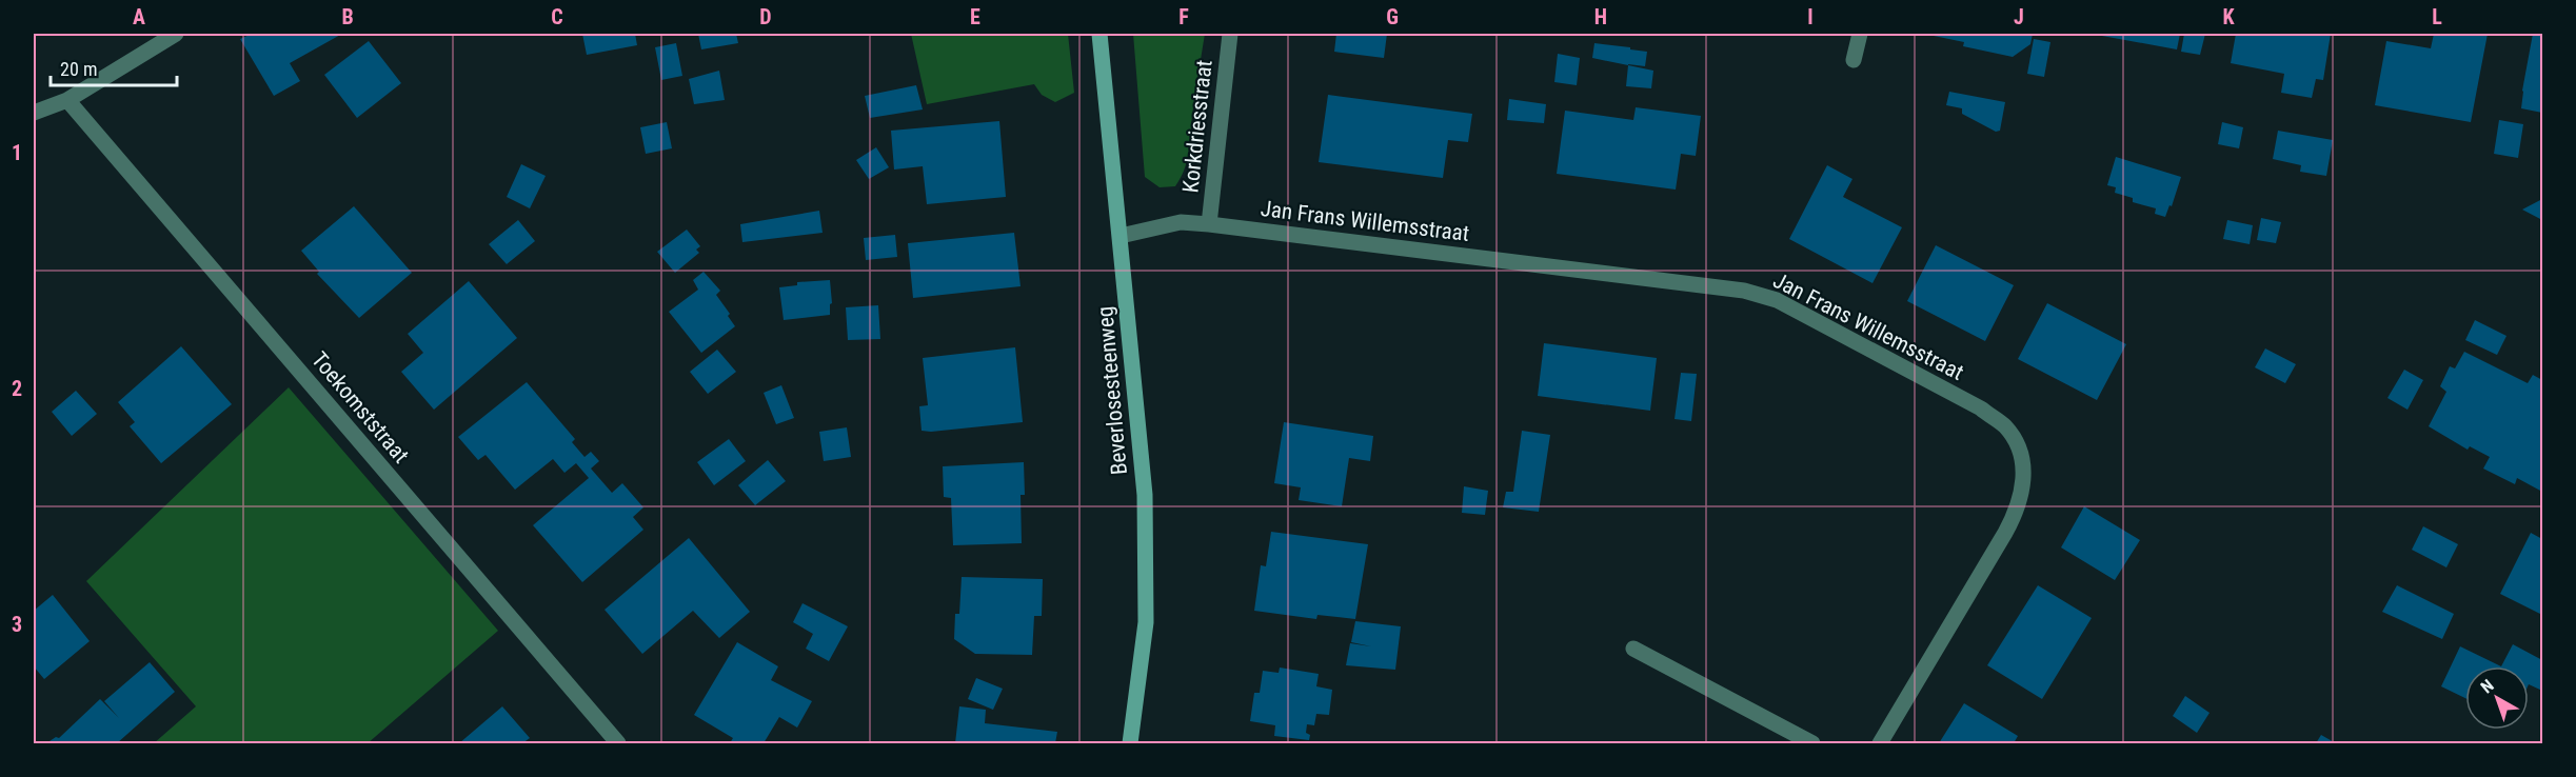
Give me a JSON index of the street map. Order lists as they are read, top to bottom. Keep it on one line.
{"streets":{"street":["Korkdriesstraat","Jan Frans Willemsstraat","Beverlosesteenweg","Toekomststraat"]},"crossings":[["Korkdriesstraat","Jan Frans Willemsstraat"],["Jan Frans Willemsstraat","Beverlosesteenweg"]],"scale_bar":"20 m","north":"top left","grid":{"columns":["A","B","C","D","E","F","G","H","I","J","K","L"],"rows":["1","2","3"]}}
